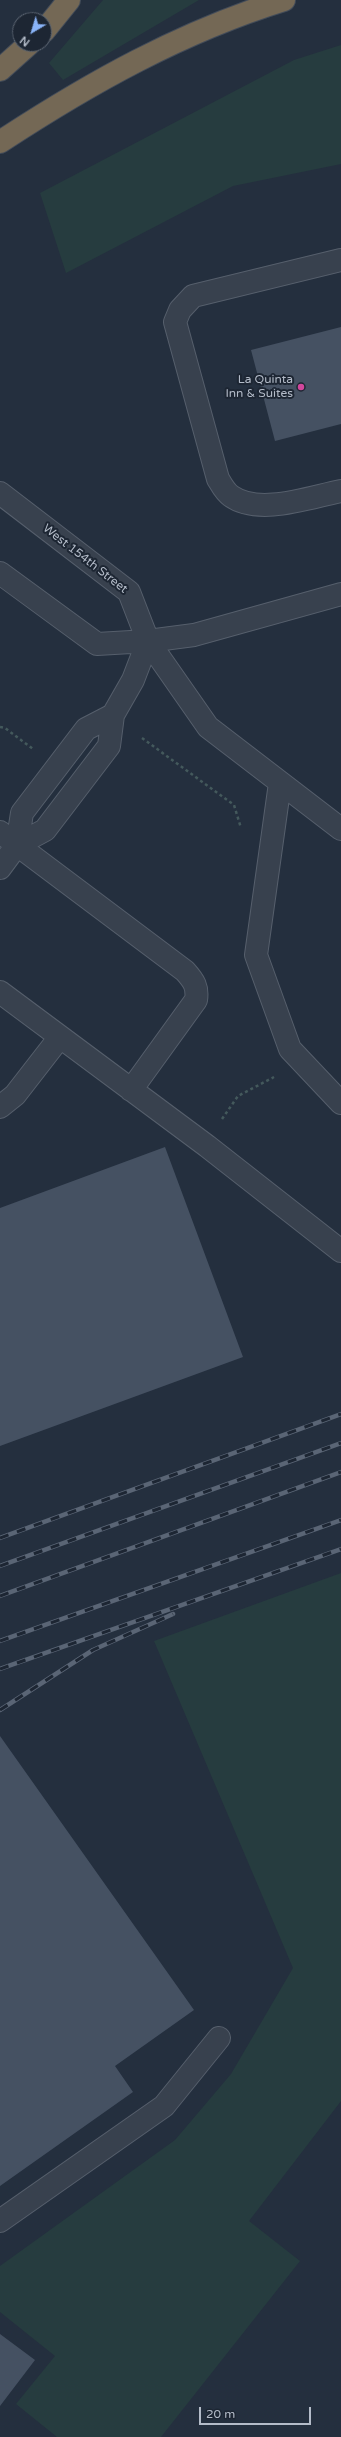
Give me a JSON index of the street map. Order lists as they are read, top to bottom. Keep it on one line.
{"streets":{"street":["West 154th Street"]},"places":["La Quinta Inn & Suites"],"scale_bar":"20 m","north":"bottom left"}
